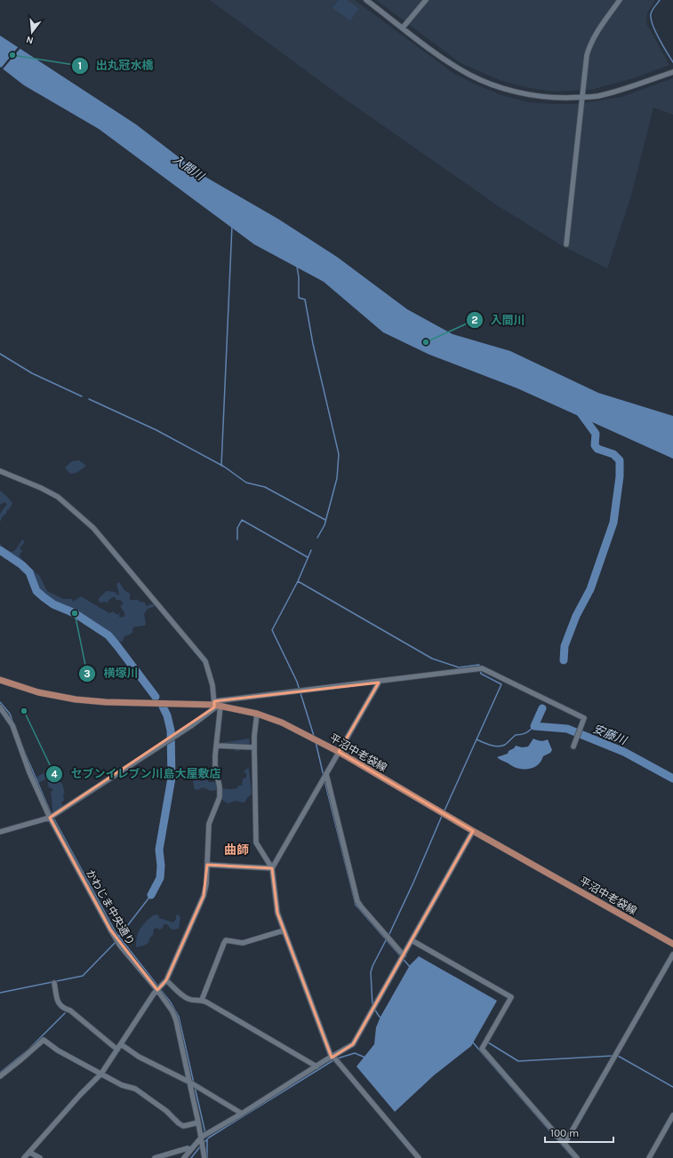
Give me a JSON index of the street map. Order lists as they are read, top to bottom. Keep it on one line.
{"streets":{"main road":["平沼中老袋線"],"street":["かわじま中央通り"]},"districts":["曲師"],"water":["入間川","安藤川"],"places":["出丸冠水橋","入間川","横塚川","セブンイレブン川島大屋敷店"],"scale_bar":"100 m","north":"bottom"}
